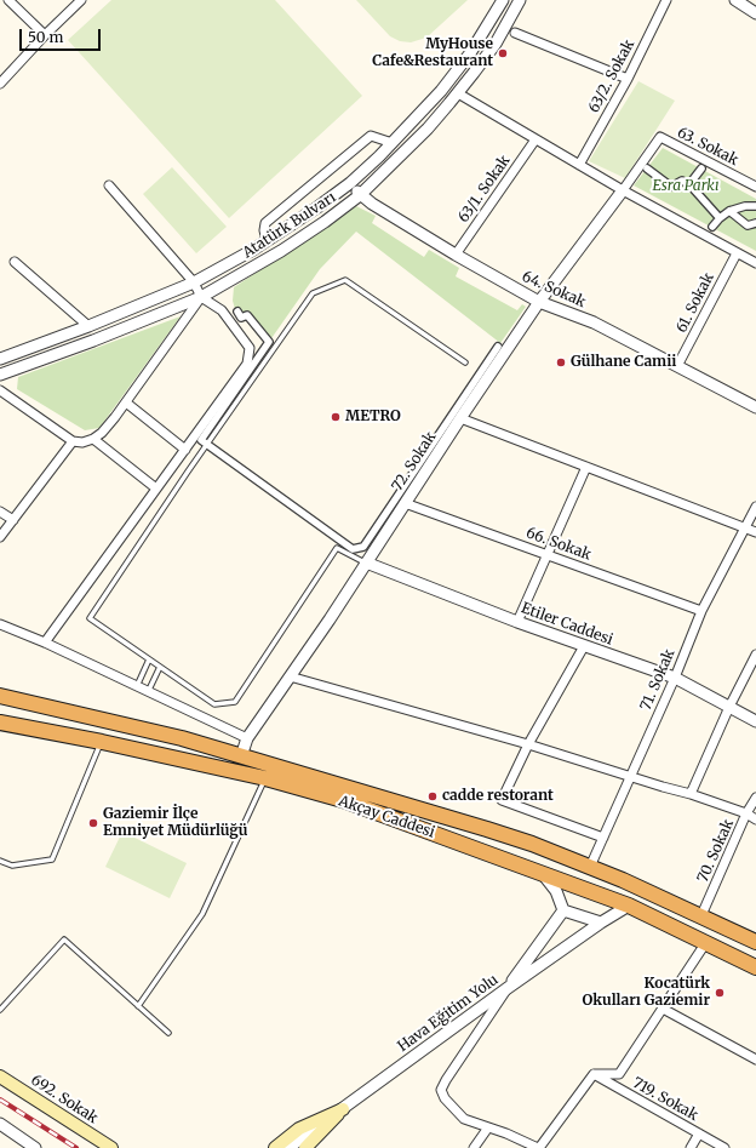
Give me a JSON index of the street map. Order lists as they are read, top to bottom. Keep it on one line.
{"streets":{"highway":["Akçay Caddesi"],"main road":["692. Sokak"],"street":["63/2. Sokak","63. Sokak","63/1. Sokak","Atatürk Bulvarı","64. Sokak","61. Sokak","72. Sokak","66. Sokak","Etiler Caddesi","71. Sokak","70. Sokak","Hava Eğitim Yolu","719. Sokak"]},"crossings":[["63. Sokak","72. Sokak"],["63/1. Sokak","64. Sokak"],["Atatürk Bulvarı","64. Sokak"],["64. Sokak","61. Sokak"],["64. Sokak","72. Sokak"],["72. Sokak","66. Sokak"],["72. Sokak","Etiler Caddesi"],["72. Sokak","Akçay Caddesi"],["66. Sokak","71. Sokak"],["Etiler Caddesi","71. Sokak"],["71. Sokak","Akçay Caddesi"],["Akçay Caddesi","70. Sokak"],["Akçay Caddesi","Hava Eğitim Yolu"]],"parks":["Esra Parkı"],"places":["MyHouse Cafe&Restaurant","Gülhane Camii","METRO","cadde restorant","Gaziemir İlçe Emniyet Müdürlüğü","Kocatürk Okulları Gaziemir"],"scale_bar":"50 m"}
